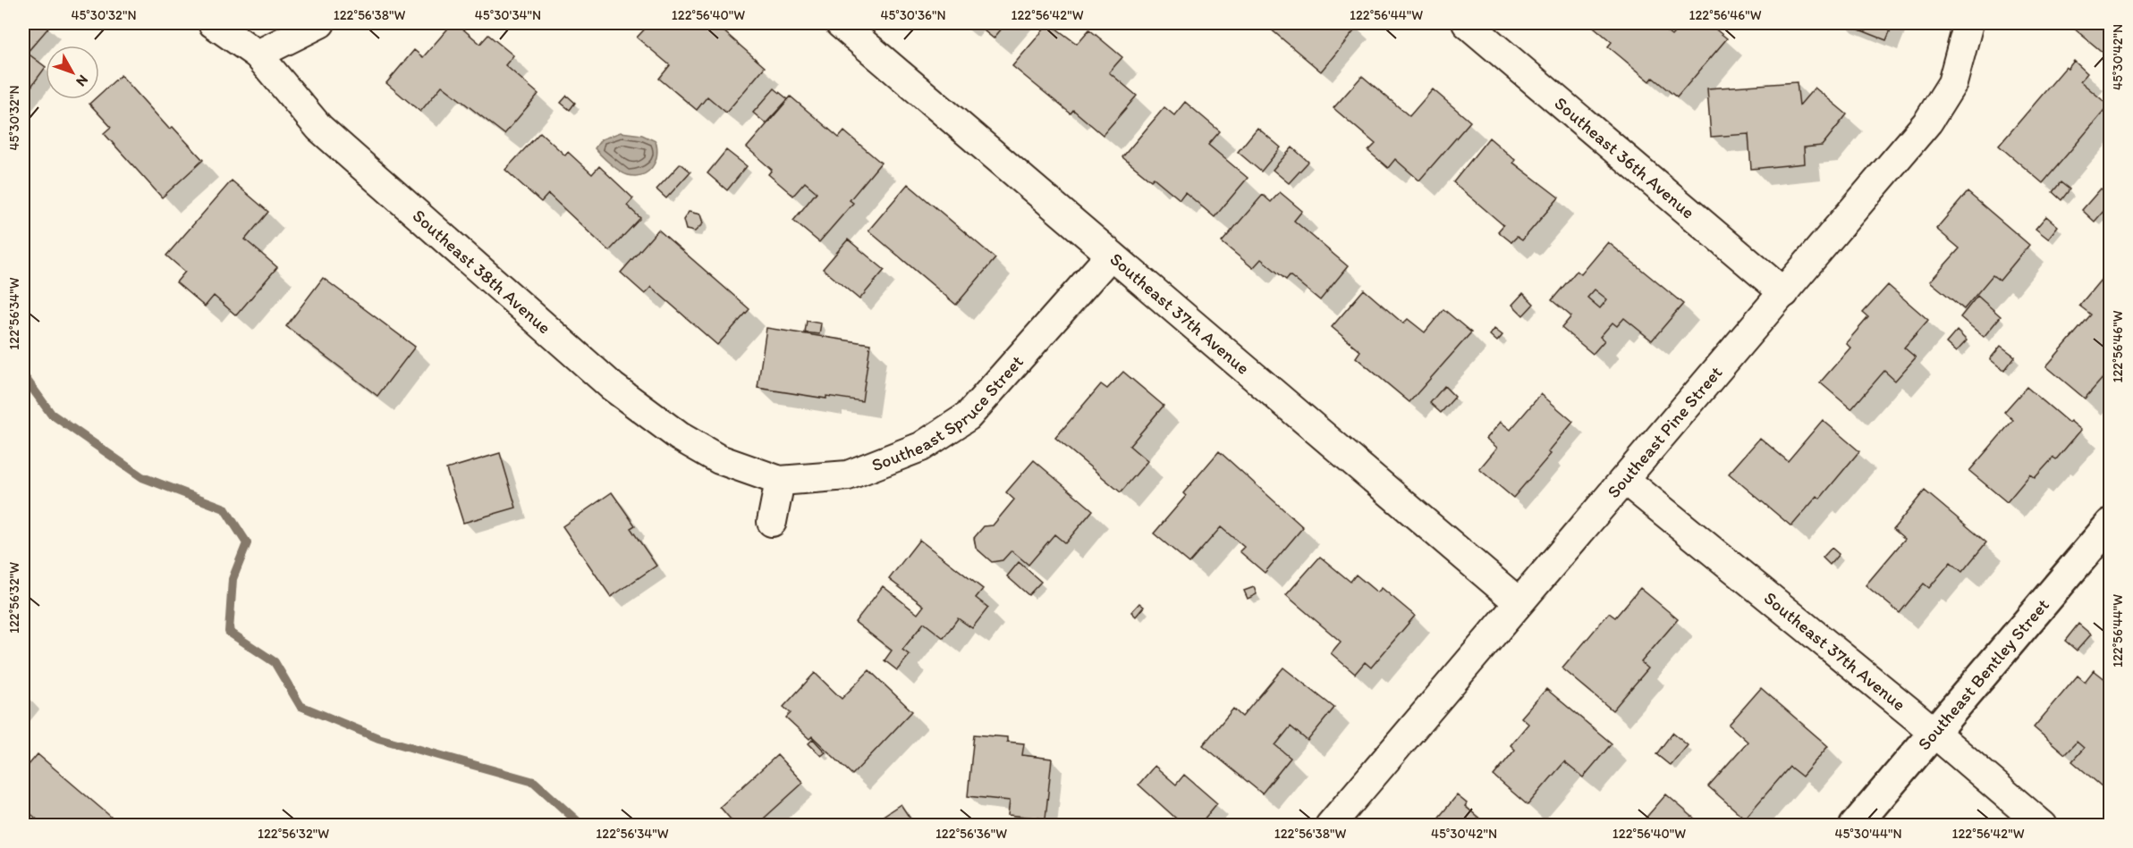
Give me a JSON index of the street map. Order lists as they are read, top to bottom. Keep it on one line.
{"streets":{"street":["Southeast 36th Avenue","Southeast 38th Avenue","Southeast 37th Avenue","Southeast Spruce Street","Southeast Pine Street","Southeast Bentley Street"]},"crossings":[["Southeast 36th Avenue","Southeast Pine Street"],["Southeast 38th Avenue","Southeast Spruce Street"],["Southeast 37th Avenue","Southeast Spruce Street"],["Southeast 37th Avenue","Southeast Pine Street"],["Southeast 37th Avenue","Southeast Bentley Street"]],"north":"bottom right","coordinates":["45°30'32\"N","122°56'38\"W","45°30'34\"N","122°56'40\"W","45°30'36\"N","122°56'42\"W","122°56'44\"W","122°56'46\"W","45°30'42\"N","122°56'34\"W","122°56'32\"W","122°56'36\"W","45°30'44\"N"]}
